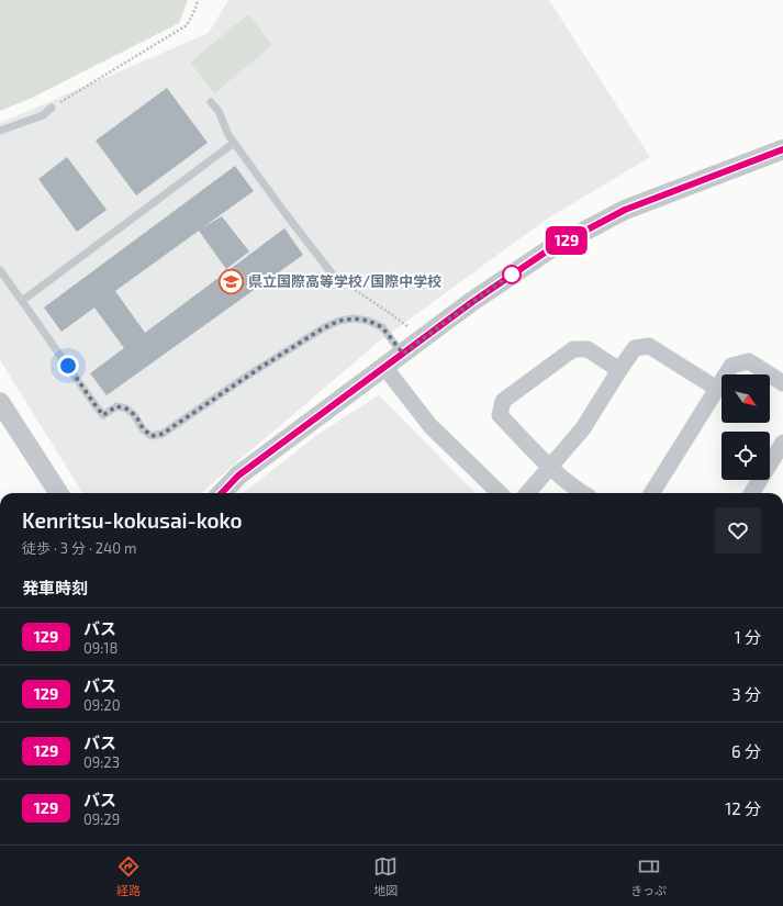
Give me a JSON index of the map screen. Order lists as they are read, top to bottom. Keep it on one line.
{"places":{"school or university":["県立国際高等学校/国際中学校"]},"lines":["bus line 129"],"north":"bottom right","page":{"on_map":"129","heading":[["Kenritsu-kokusai-koko","徒歩 · 3 分 · 240 m"],"発車時刻"],"list":[{"mark":"129","name":"バス","note":"09:18","value":"1 分"},{"mark":"129","name":"バス","note":"09:20","value":"3 分"},{"mark":"129","name":"バス","note":"09:23","value":"6 分"},{"mark":"129","name":"バス","note":"09:29","value":"12 分"}],"tabs":["経路","地図","きっぷ"]}}
